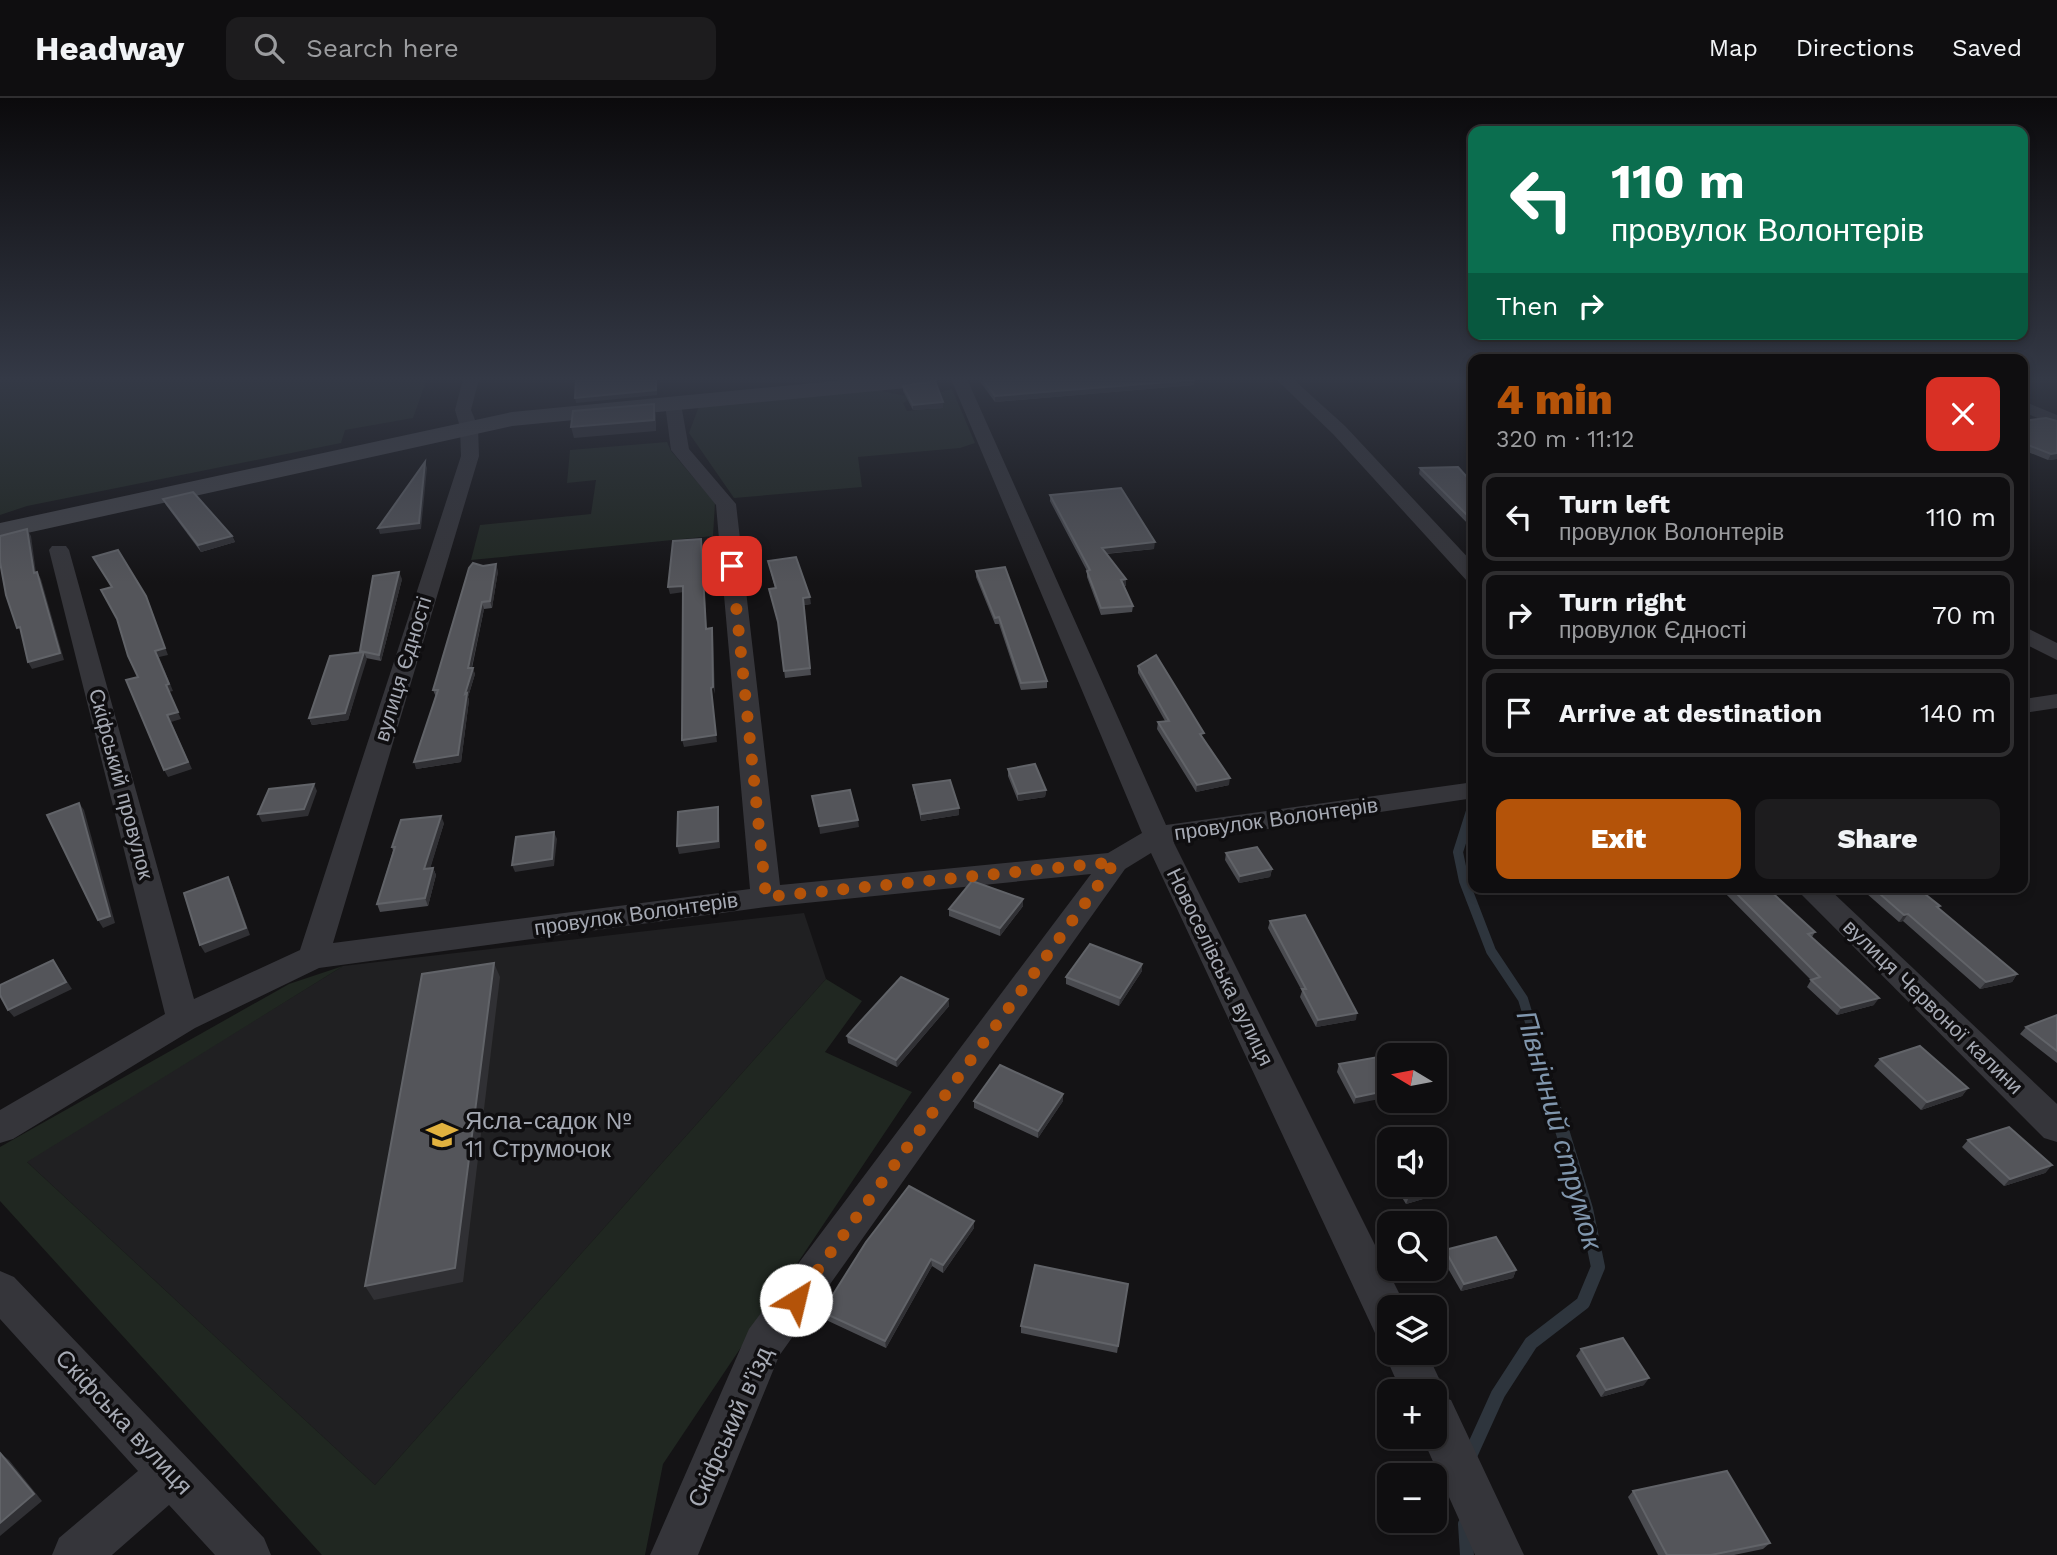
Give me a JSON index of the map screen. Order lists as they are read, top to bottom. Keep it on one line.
{"streets":{"street":["вулиця Єдності","Скіфський провулок","провулок Волонтерів","Новоселівська вулиця","вулиця Червоної калини","Скіфська вулиця","Скіфський в'їзд"]},"crossings":[["вулиця Єдності","провулок Волонтерів"],["Скіфський провулок","провулок Волонтерів"],["провулок Волонтерів","Новоселівська вулиця"],["провулок Волонтерів","Скіфський в'їзд"]],"water":["Північний струмок"],"places":{"school or university":["Ясла-садок № 11 Струмочок"]},"north":"left","page":{"header":"Headway","search":"Search here","nav":["Map","Directions","Saved"],"turn":["110 m","провулок Волонтерів"],"then":"Then","heading":["4 min","320 m · 11:12"],"list":[{"name":"Turn left","note":"провулок Волонтерів","value":"110 m"},{"name":"Turn right","note":"провулок Єдності","value":"70 m"},{"name":"Arrive at destination","value":"140 m"}],"buttons":["Exit","Share"],"map_buttons":["+","−"]}}
